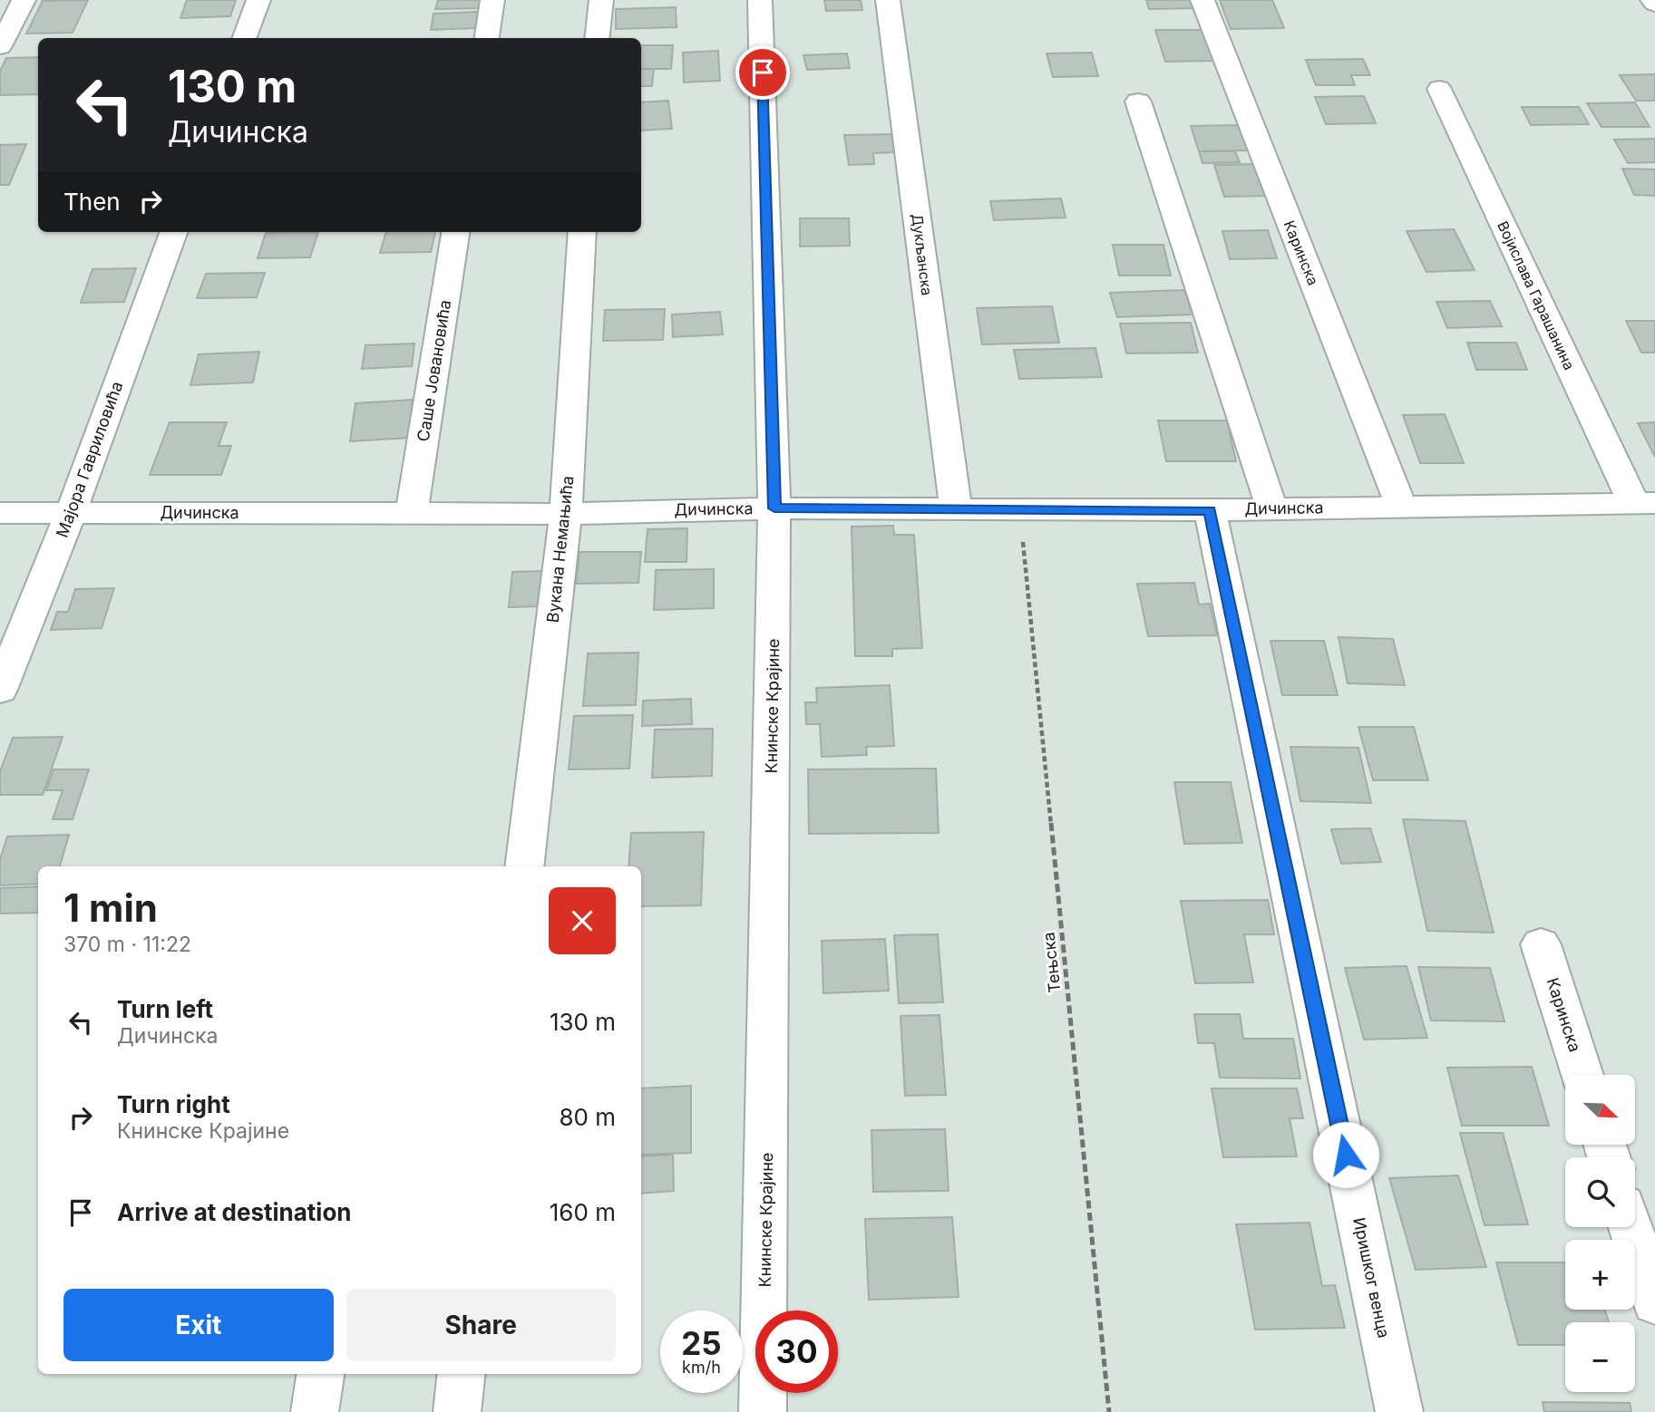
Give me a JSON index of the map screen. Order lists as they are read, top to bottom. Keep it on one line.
{"streets":{"street":["Каринска","Дукљанска","Војислава Гарашанина","Саше Јовановића","Мајора Гавриловића","Дичинска","Вукана Немањића","Книнске Крајине","Иришког венца"],"path":["Тењска"]},"crossings":[["Каринска","Дичинска"],["Дукљанска","Дичинска"],["Војислава Гарашанина","Дичинска"],["Саше Јовановића","Дичинска"],["Мајора Гавриловића","Дичинска"],["Дичинска","Вукана Немањића"],["Дичинска","Книнске Крајине"],["Дичинска","Тењска"],["Дичинска","Иришког венца"]],"north":"bottom right","page":{"turn":["130 m","Дичинска"],"then":"Then","heading":["1 min","370 m · 11:22"],"list":[{"name":"Turn left","note":"Дичинска","value":"130 m"},{"name":"Turn right","note":"Книнске Крајине","value":"80 m"},{"name":"Arrive at destination","value":"160 m"}],"map_buttons":["+","−"],"buttons":["Exit","Share"],"speed":"25 km/h","limit":"30"}}
